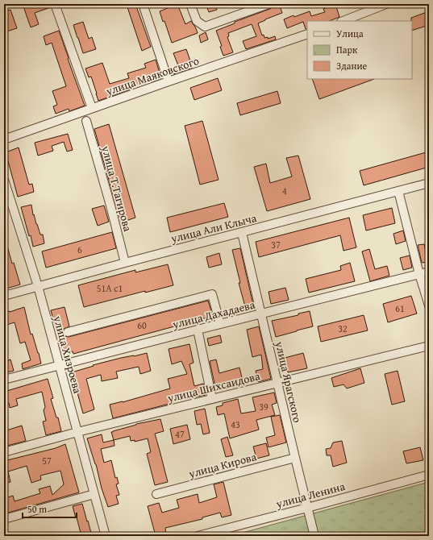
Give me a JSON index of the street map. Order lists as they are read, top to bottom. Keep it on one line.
{"streets":{"street":["улица Маяковского","улица Т.Тагирова","улица Али Клыча","улица Дахадаева","улица Хизроева","улица Ярагского","улица Шихсаидова","улица Кирова","улица Ленина"]},"crossings":[["улица Т.Тагирова","улица Али Клыча"],["улица Али Клыча","улица Хизроева"],["улица Али Клыча","улица Ярагского"],["улица Дахадаева","улица Хизроева"],["улица Дахадаева","улица Ярагского"],["улица Хизроева","улица Шихсаидова"],["улица Ярагского","улица Шихсаидова"],["улица Ярагского","улица Кирова"],["улица Ярагского","улица Ленина"]],"house_numbers":["4","37","6","51А с1","61","60","32","39","43","47","57"],"legend":["Улица","Парк","Здание"],"scale_bar":"50 m"}
